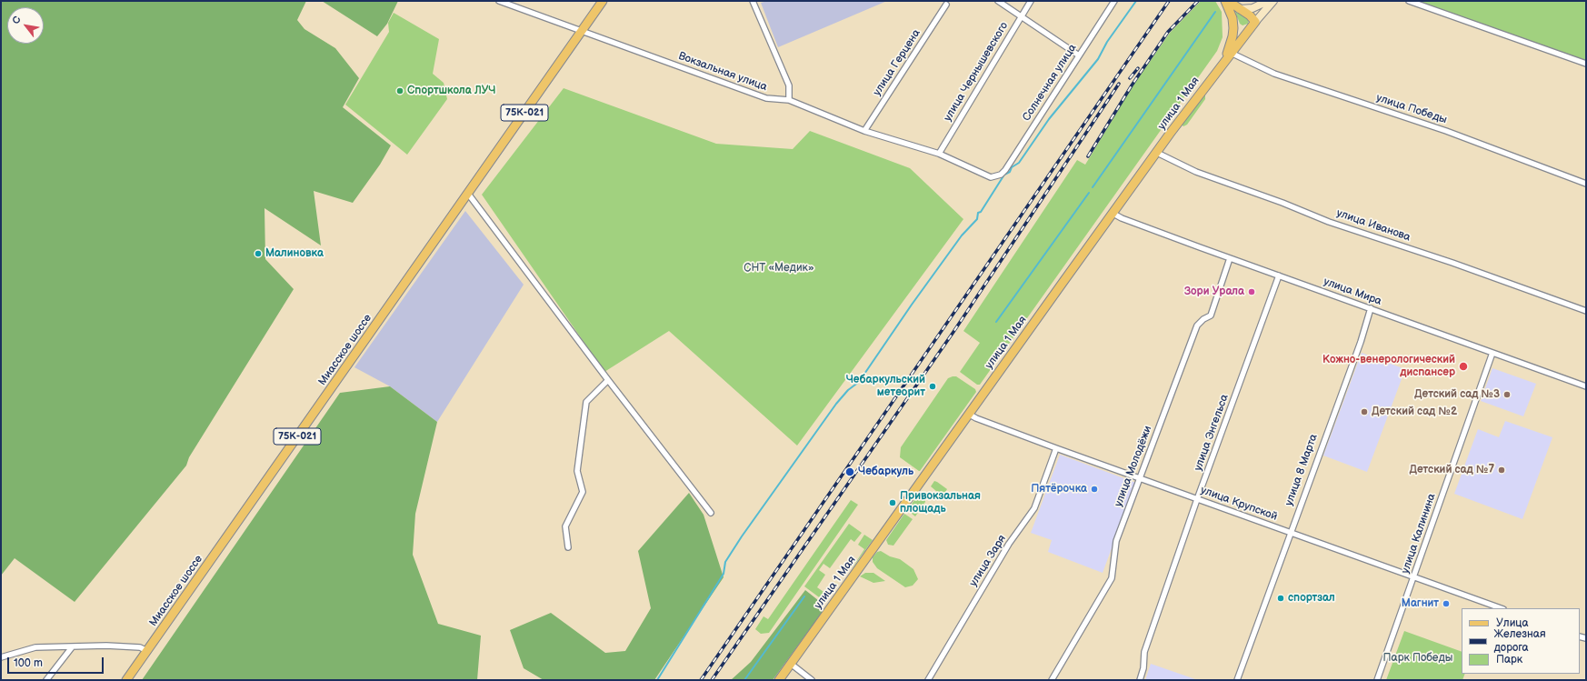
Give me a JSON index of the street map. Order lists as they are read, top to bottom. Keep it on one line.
{"streets":{"main road":["улица 1 Мая","75К-021","Миасское шоссе"],"street":["улица Герцена","Вокзальная улица","улица Чернышевского","Солнечная улица","улица Победы","улица Иванова","улица Мира","улица Энгельса","улица Молодёжи","улица 8 Марта","улица Крупской","улица Калинина","улица Заря"]},"crossings":[["улица Герцена","Вокзальная улица"],["Вокзальная улица","улица Чернышевского"],["Вокзальная улица","Солнечная улица"],["Вокзальная улица","75К-021"],["Вокзальная улица","Миасское шоссе"],["улица 1 Мая","улица Победы"],["улица 1 Мая","улица Иванова"],["улица 1 Мая","улица Мира"],["улица 1 Мая","улица Крупской"],["75К-021","Миасское шоссе"],["улица Мира","улица Энгельса"],["улица Мира","улица Молодёжи"],["улица Мира","улица 8 Марта"],["улица Мира","улица Калинина"],["улица Энгельса","улица Крупской"],["улица Молодёжи","улица Крупской"],["улица 8 Марта","улица Крупской"],["улица Крупской","улица Калинина"],["улица Крупской","улица Заря"]],"parks":["СНТ «Медик»","Парк Победы"],"places":["Спортшкола ЛУЧ","Малиновка","Зори Урала","Кожно-венерологический диспансер","Чебаркульский метеорит","Детский сад №3","Детский сад №2","Детский сад №7","Чебаркуль","Пятёрочка","Привокзальная площадь","спортзал","Магнит"],"legend":["Улица","Железная дорога","Парк"],"scale_bar":"100 m","north":"top left"}
